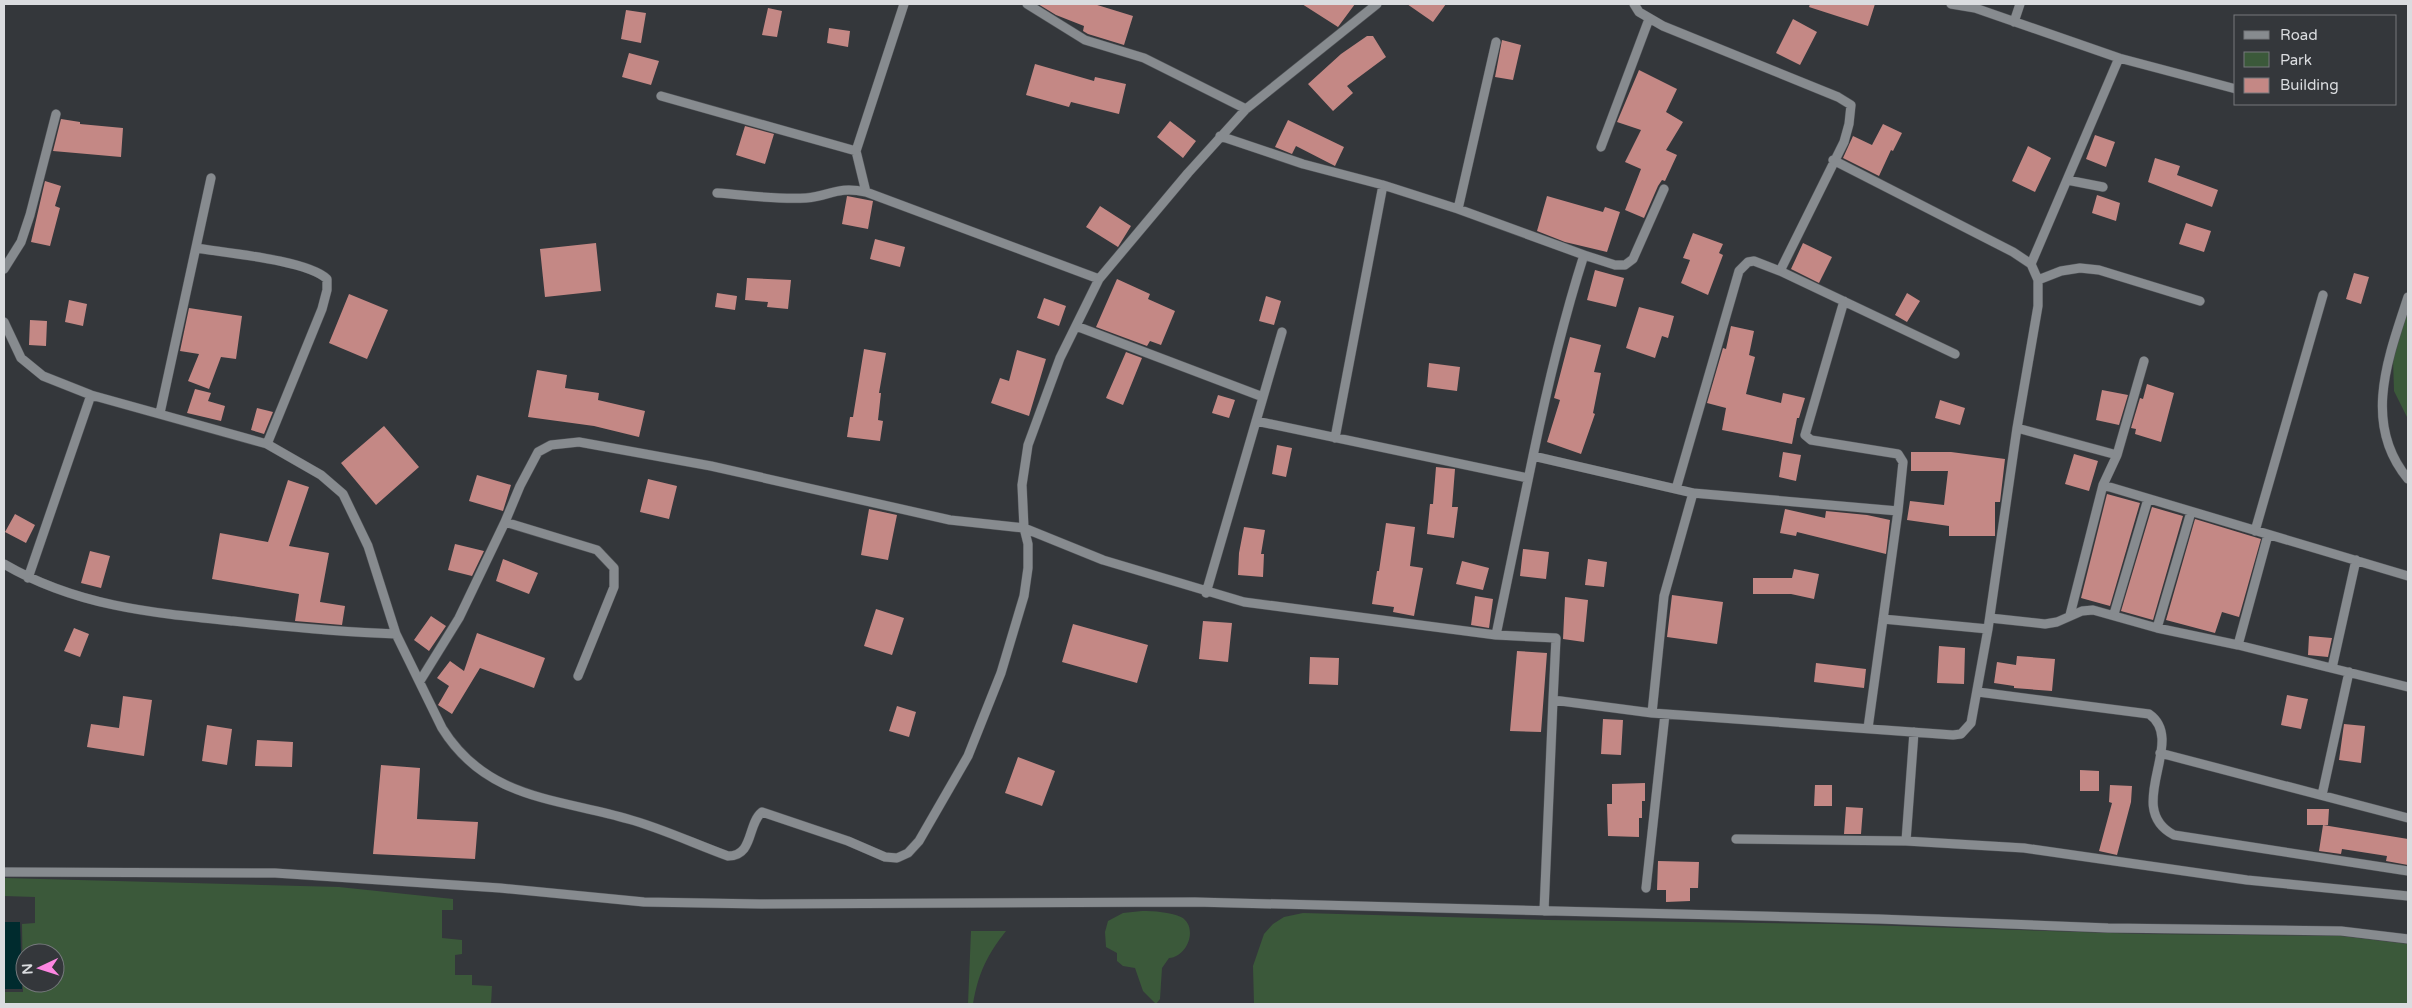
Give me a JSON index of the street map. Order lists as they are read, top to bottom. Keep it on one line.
{"legend":["Road","Park","Building"],"north":"left"}
